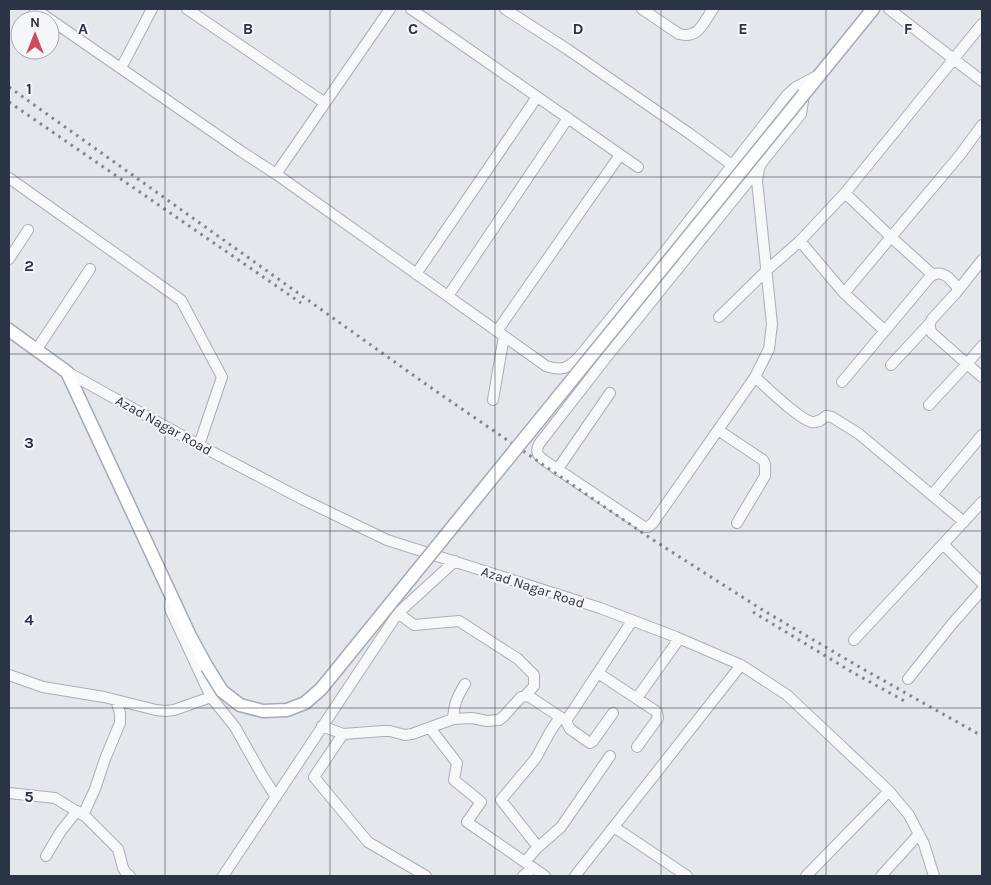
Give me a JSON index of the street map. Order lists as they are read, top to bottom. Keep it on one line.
{"streets":{"street":["Azad Nagar Road"]},"north":"top","grid":{"columns":["A","B","C","D","E","F"],"rows":["1","2","3","4","5"]}}
